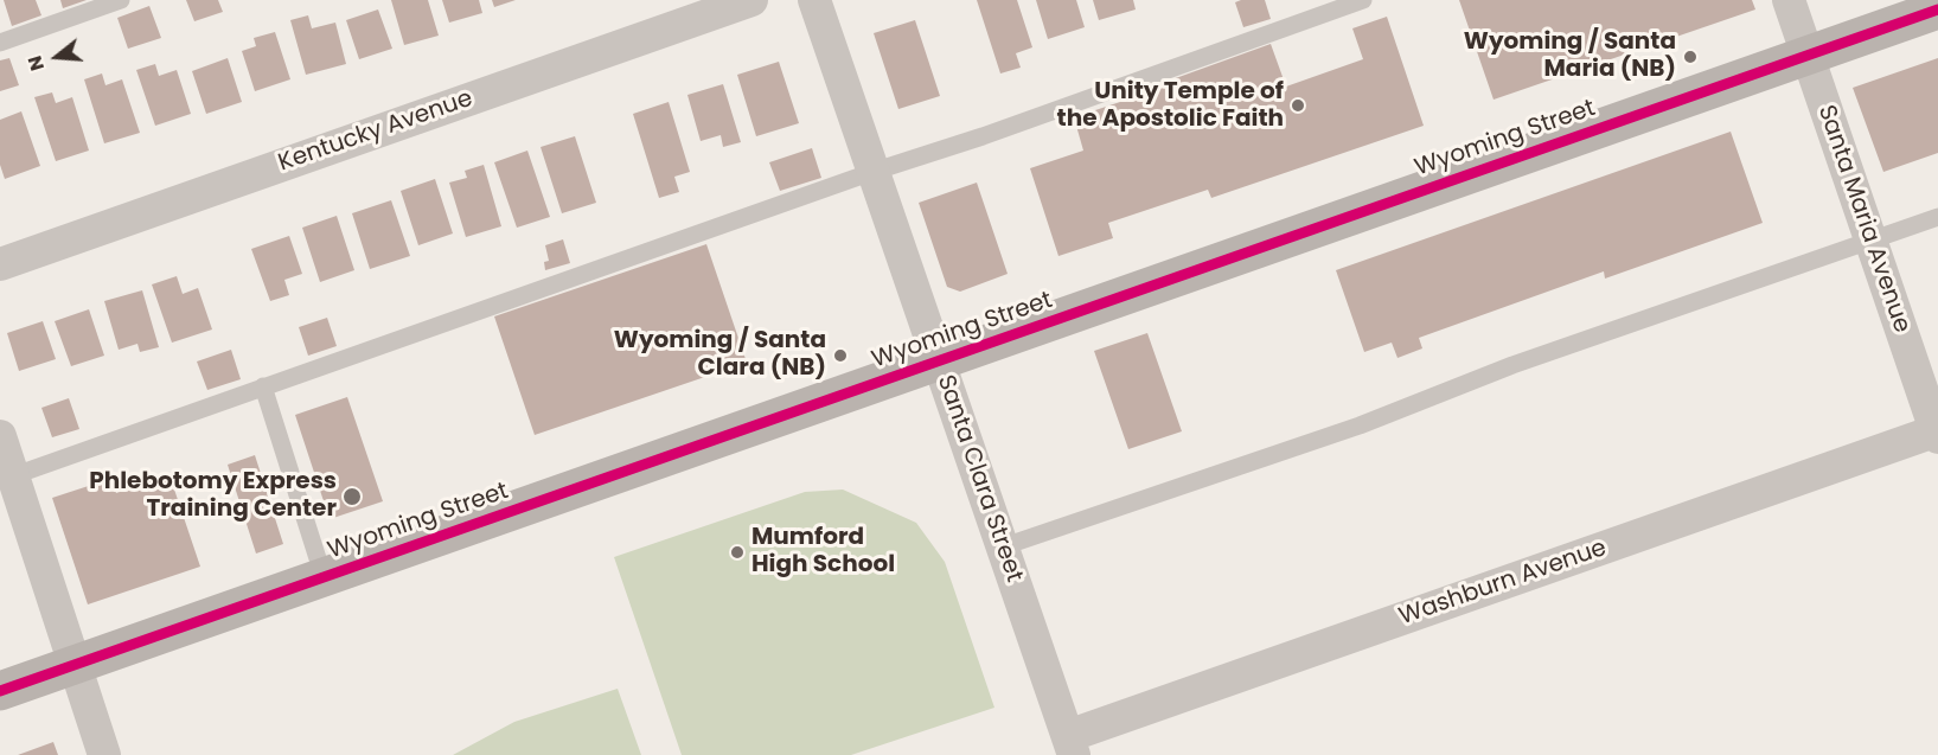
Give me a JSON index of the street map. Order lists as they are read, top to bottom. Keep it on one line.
{"streets":{"street":["Kentucky Avenue","Wyoming Street","Santa Maria Avenue","Santa Clara Street","Washburn Avenue"]},"crossings":[["Wyoming Street","Santa Maria Avenue"],["Wyoming Street","Santa Clara Street"],["Santa Maria Avenue","Washburn Avenue"],["Santa Clara Street","Washburn Avenue"]],"places":["Wyoming / Santa Maria (NB)","Unity Temple of the Apostolic Faith","Wyoming / Santa Clara (NB)","Phlebotomy Express Training Center","Mumford High School"],"north":"left"}
